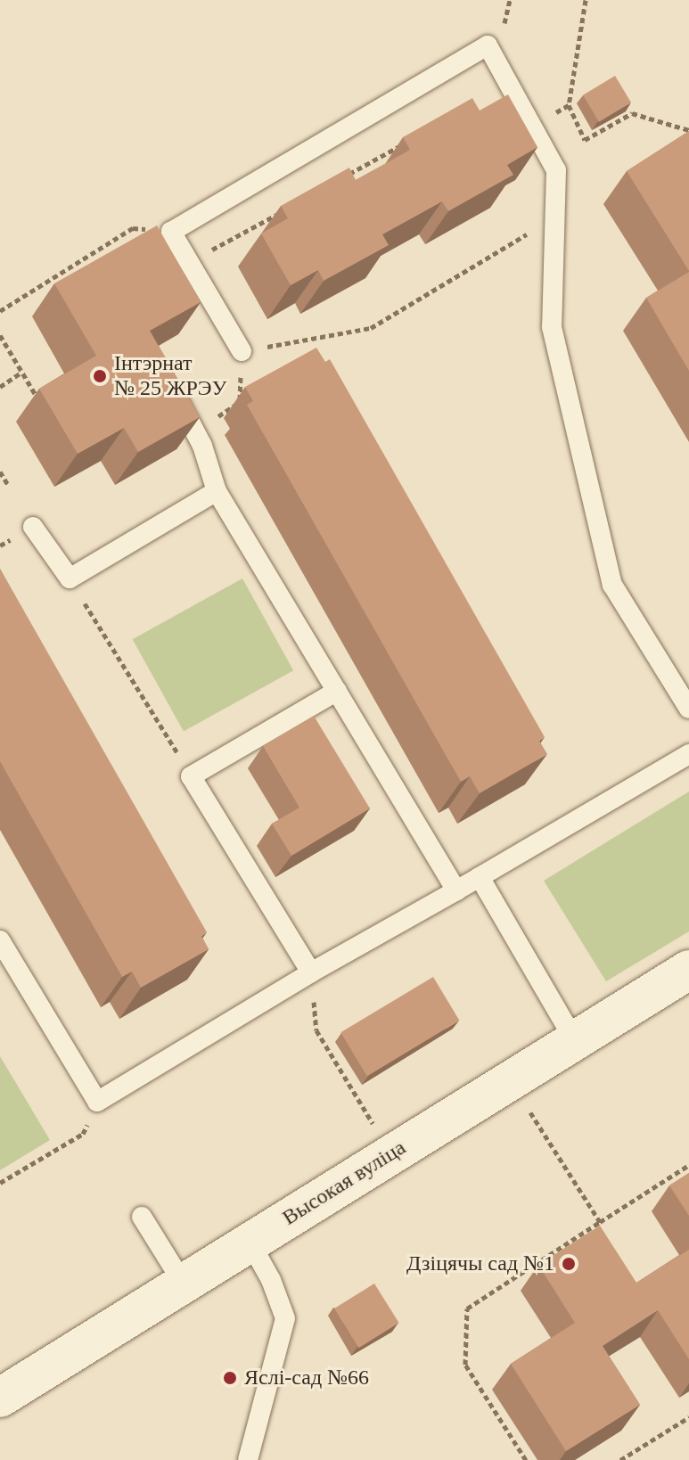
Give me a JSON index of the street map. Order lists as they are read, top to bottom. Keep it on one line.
{"streets":{"street":["Высокая вуліца"]},"places":["Інтэрнат № 25 ЖРЭУ","Дзіцячы сад №1","Яслі-сад №66"]}
